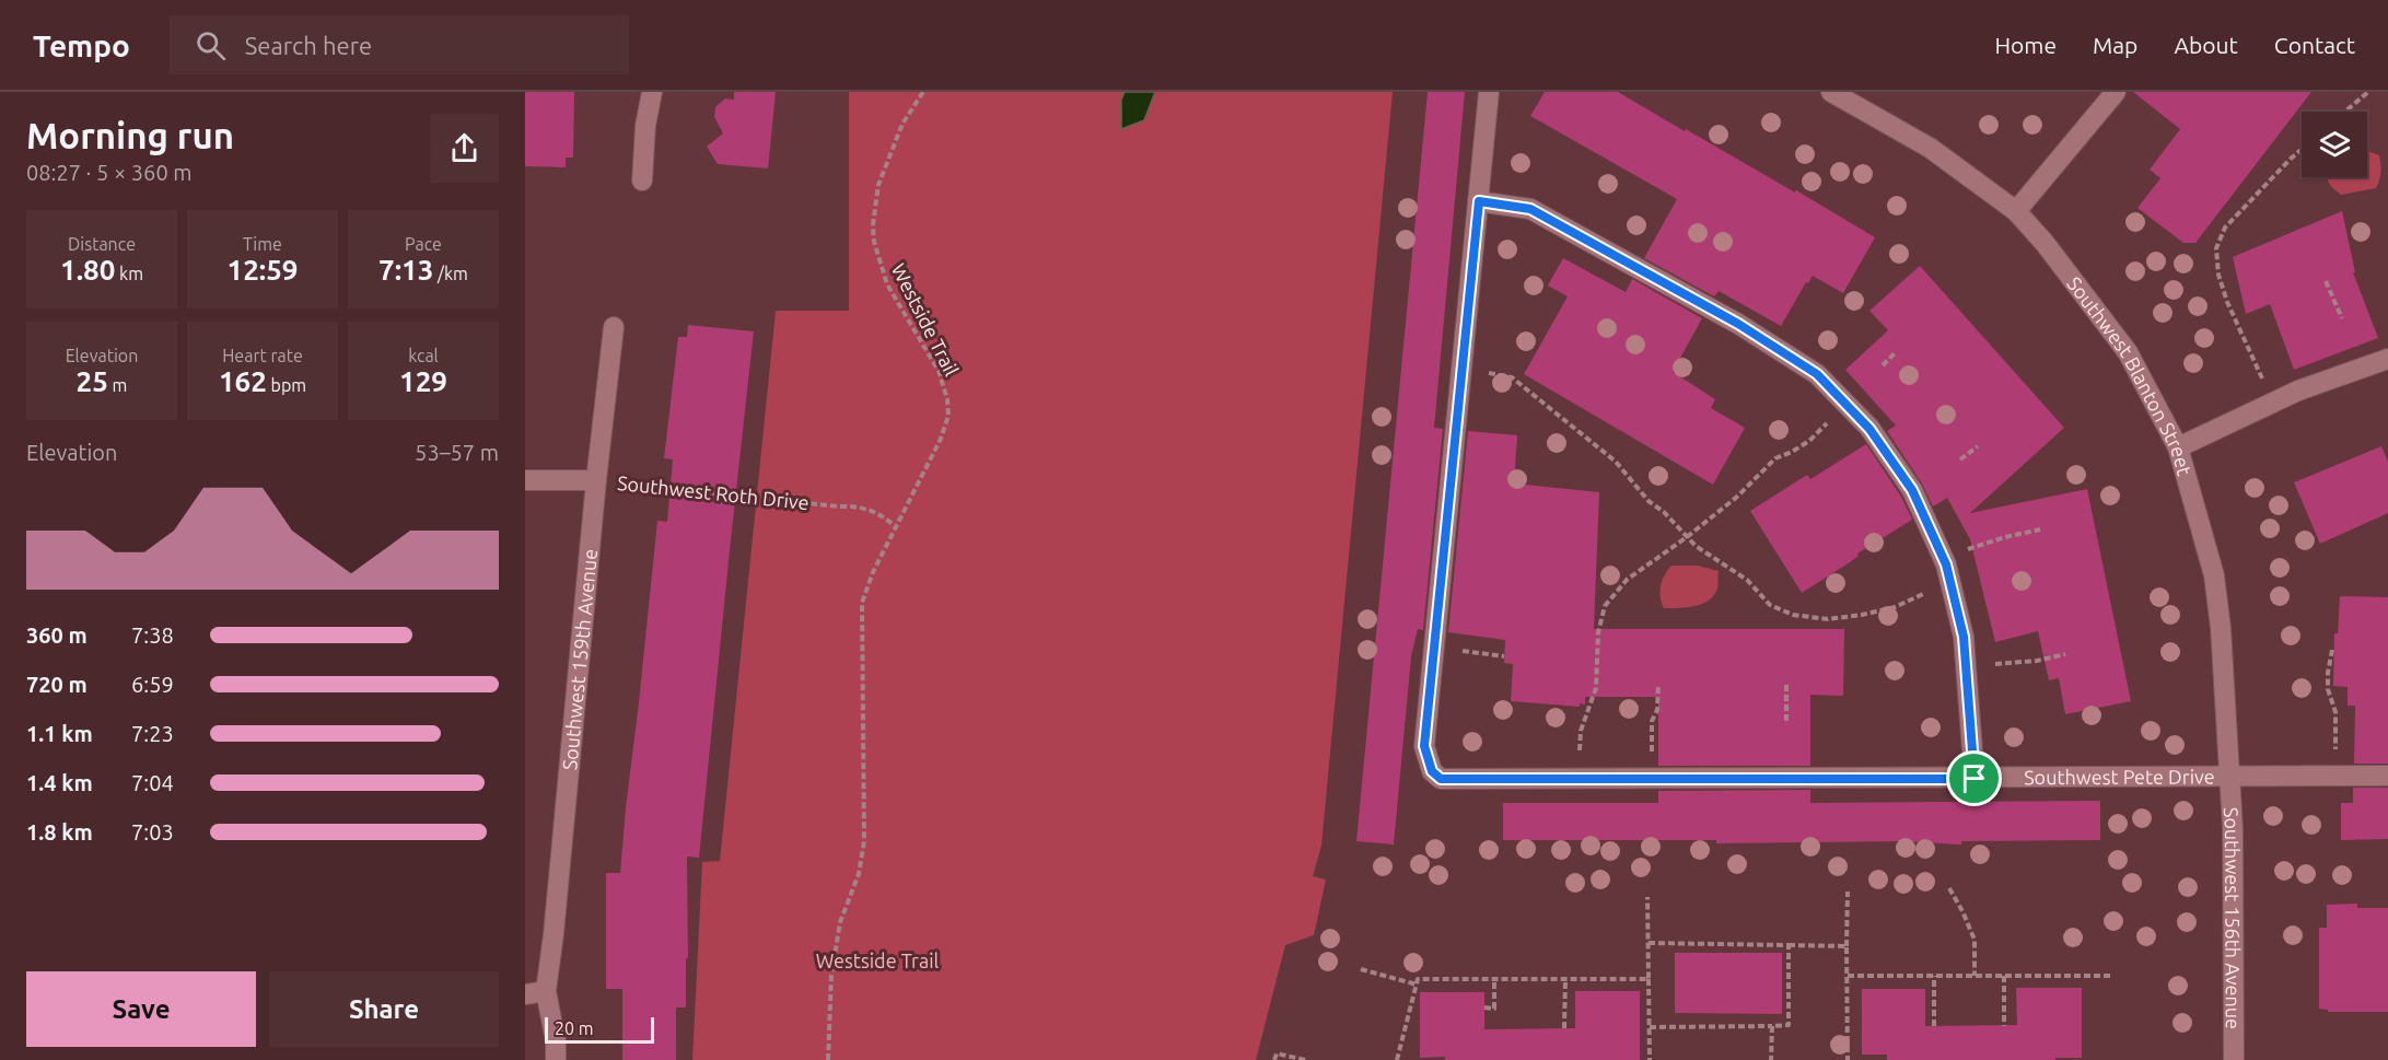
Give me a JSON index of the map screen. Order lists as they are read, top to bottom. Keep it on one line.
{"streets":{"street":["Southwest Blanton Street","Southwest Roth Drive","Southwest 159th Avenue","Southwest Pete Drive","Southwest 156th Avenue"],"path":["Westside Trail"]},"crossings":[["Westside Trail","Southwest Roth Drive"],["Southwest Blanton Street","Southwest Pete Drive"],["Southwest Blanton Street","Southwest 156th Avenue"],["Southwest Roth Drive","Southwest 159th Avenue"],["Southwest Pete Drive","Southwest 156th Avenue"]],"parks":["Westside Trail"],"scale_bar":"20 m","page":{"header":"Tempo","search":"Search here","nav":["Home","Map","About","Contact"],"heading":["Morning run","08:27 · 5 × 360 m"],"stats":[["Distance","1.80 km"],["Time","12:59"],["Pace","7:13 /km"],["Elevation","25 m"],["Heart rate","162 bpm"],["kcal","129"]],"chart":["Elevation","53–57 m"],"list":[{"name":"360 m","note":"7:38"},{"name":"720 m","note":"6:59"},{"name":"1.1 km","note":"7:23"},{"name":"1.4 km","note":"7:04"},{"name":"1.8 km","note":"7:03"}],"buttons":["Save","Share"],"scale":"20 m"}}
